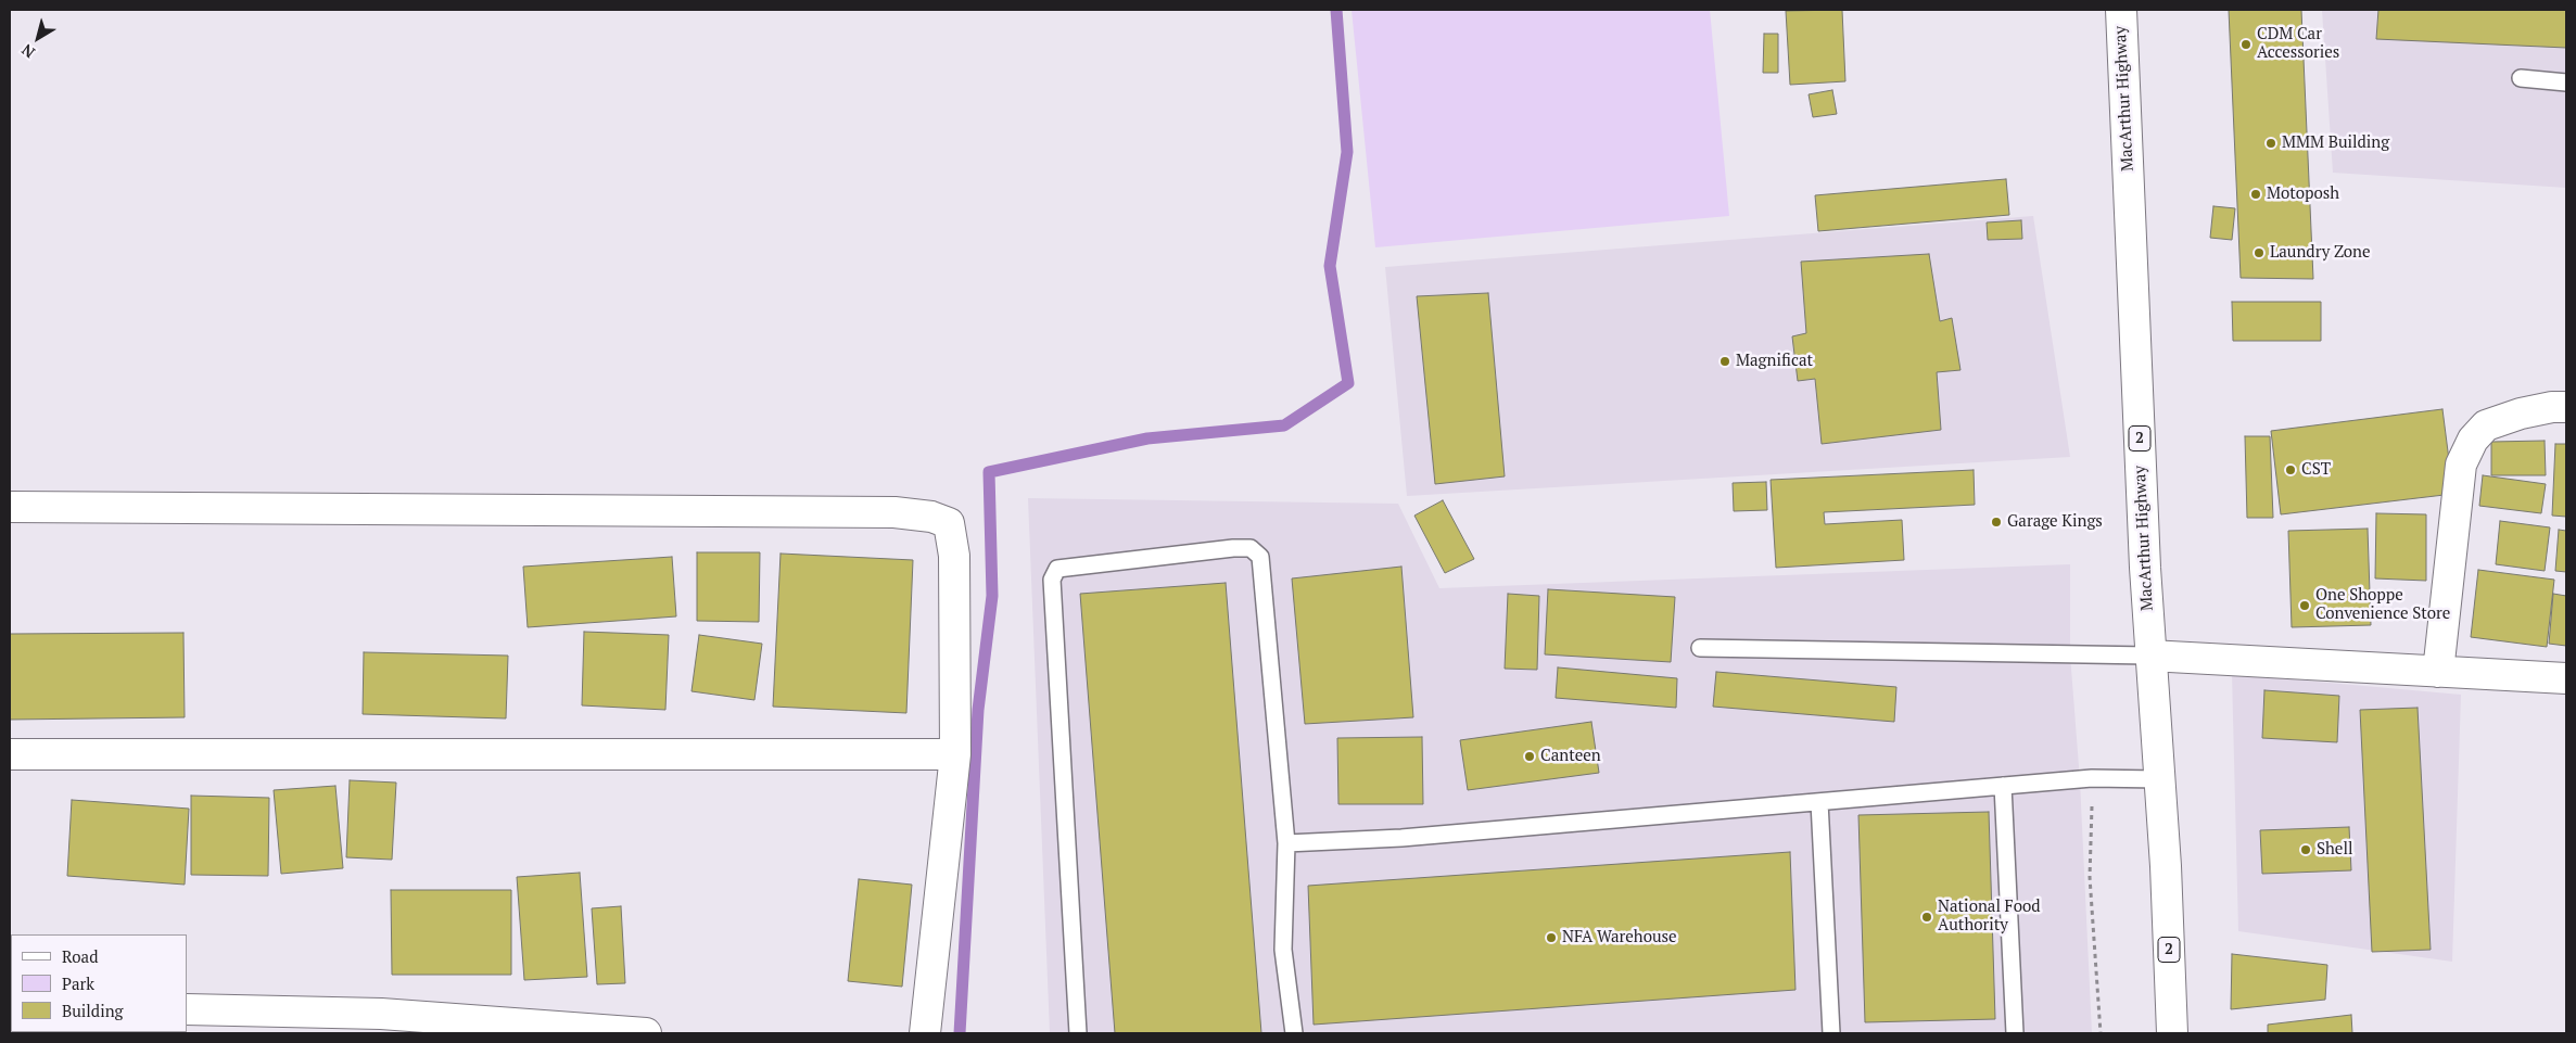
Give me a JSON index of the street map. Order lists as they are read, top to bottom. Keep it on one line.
{"streets":{"main road":["MacArthur Highway","2"]},"places":["CDM Car Accessories","MMM Building","Motoposh","Laundry Zone","Magnificat","CST","Garage Kings","One Shoppe Convenience Store","Canteen","Shell","National Food Authority","NFA Warehouse"],"legend":["Road","Park","Building"],"north":"bottom left"}
